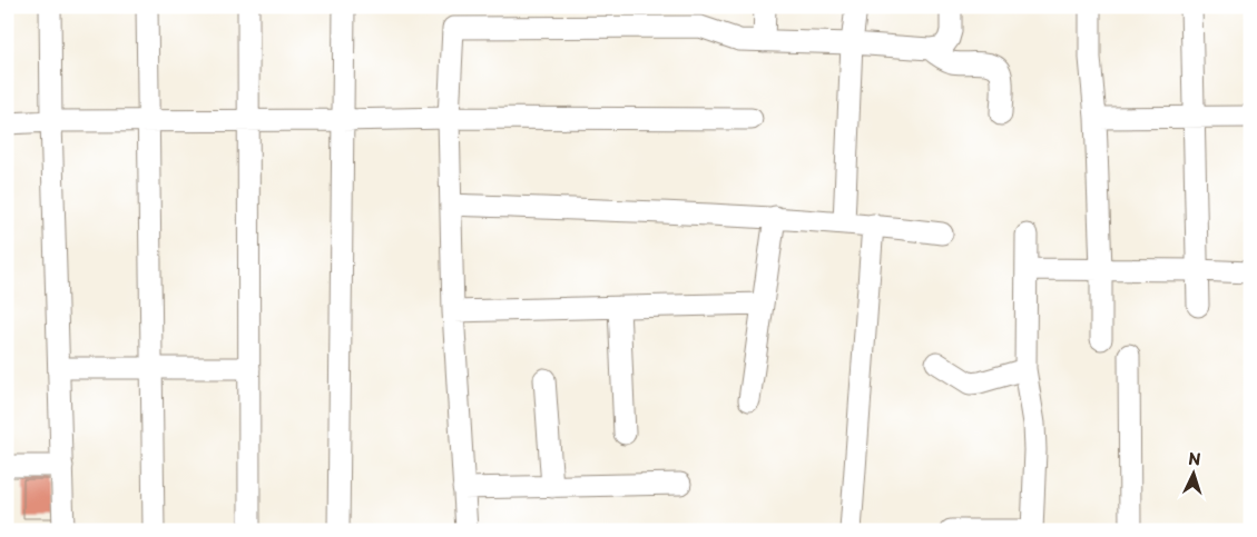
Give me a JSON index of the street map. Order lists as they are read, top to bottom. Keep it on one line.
{"north":"top"}
